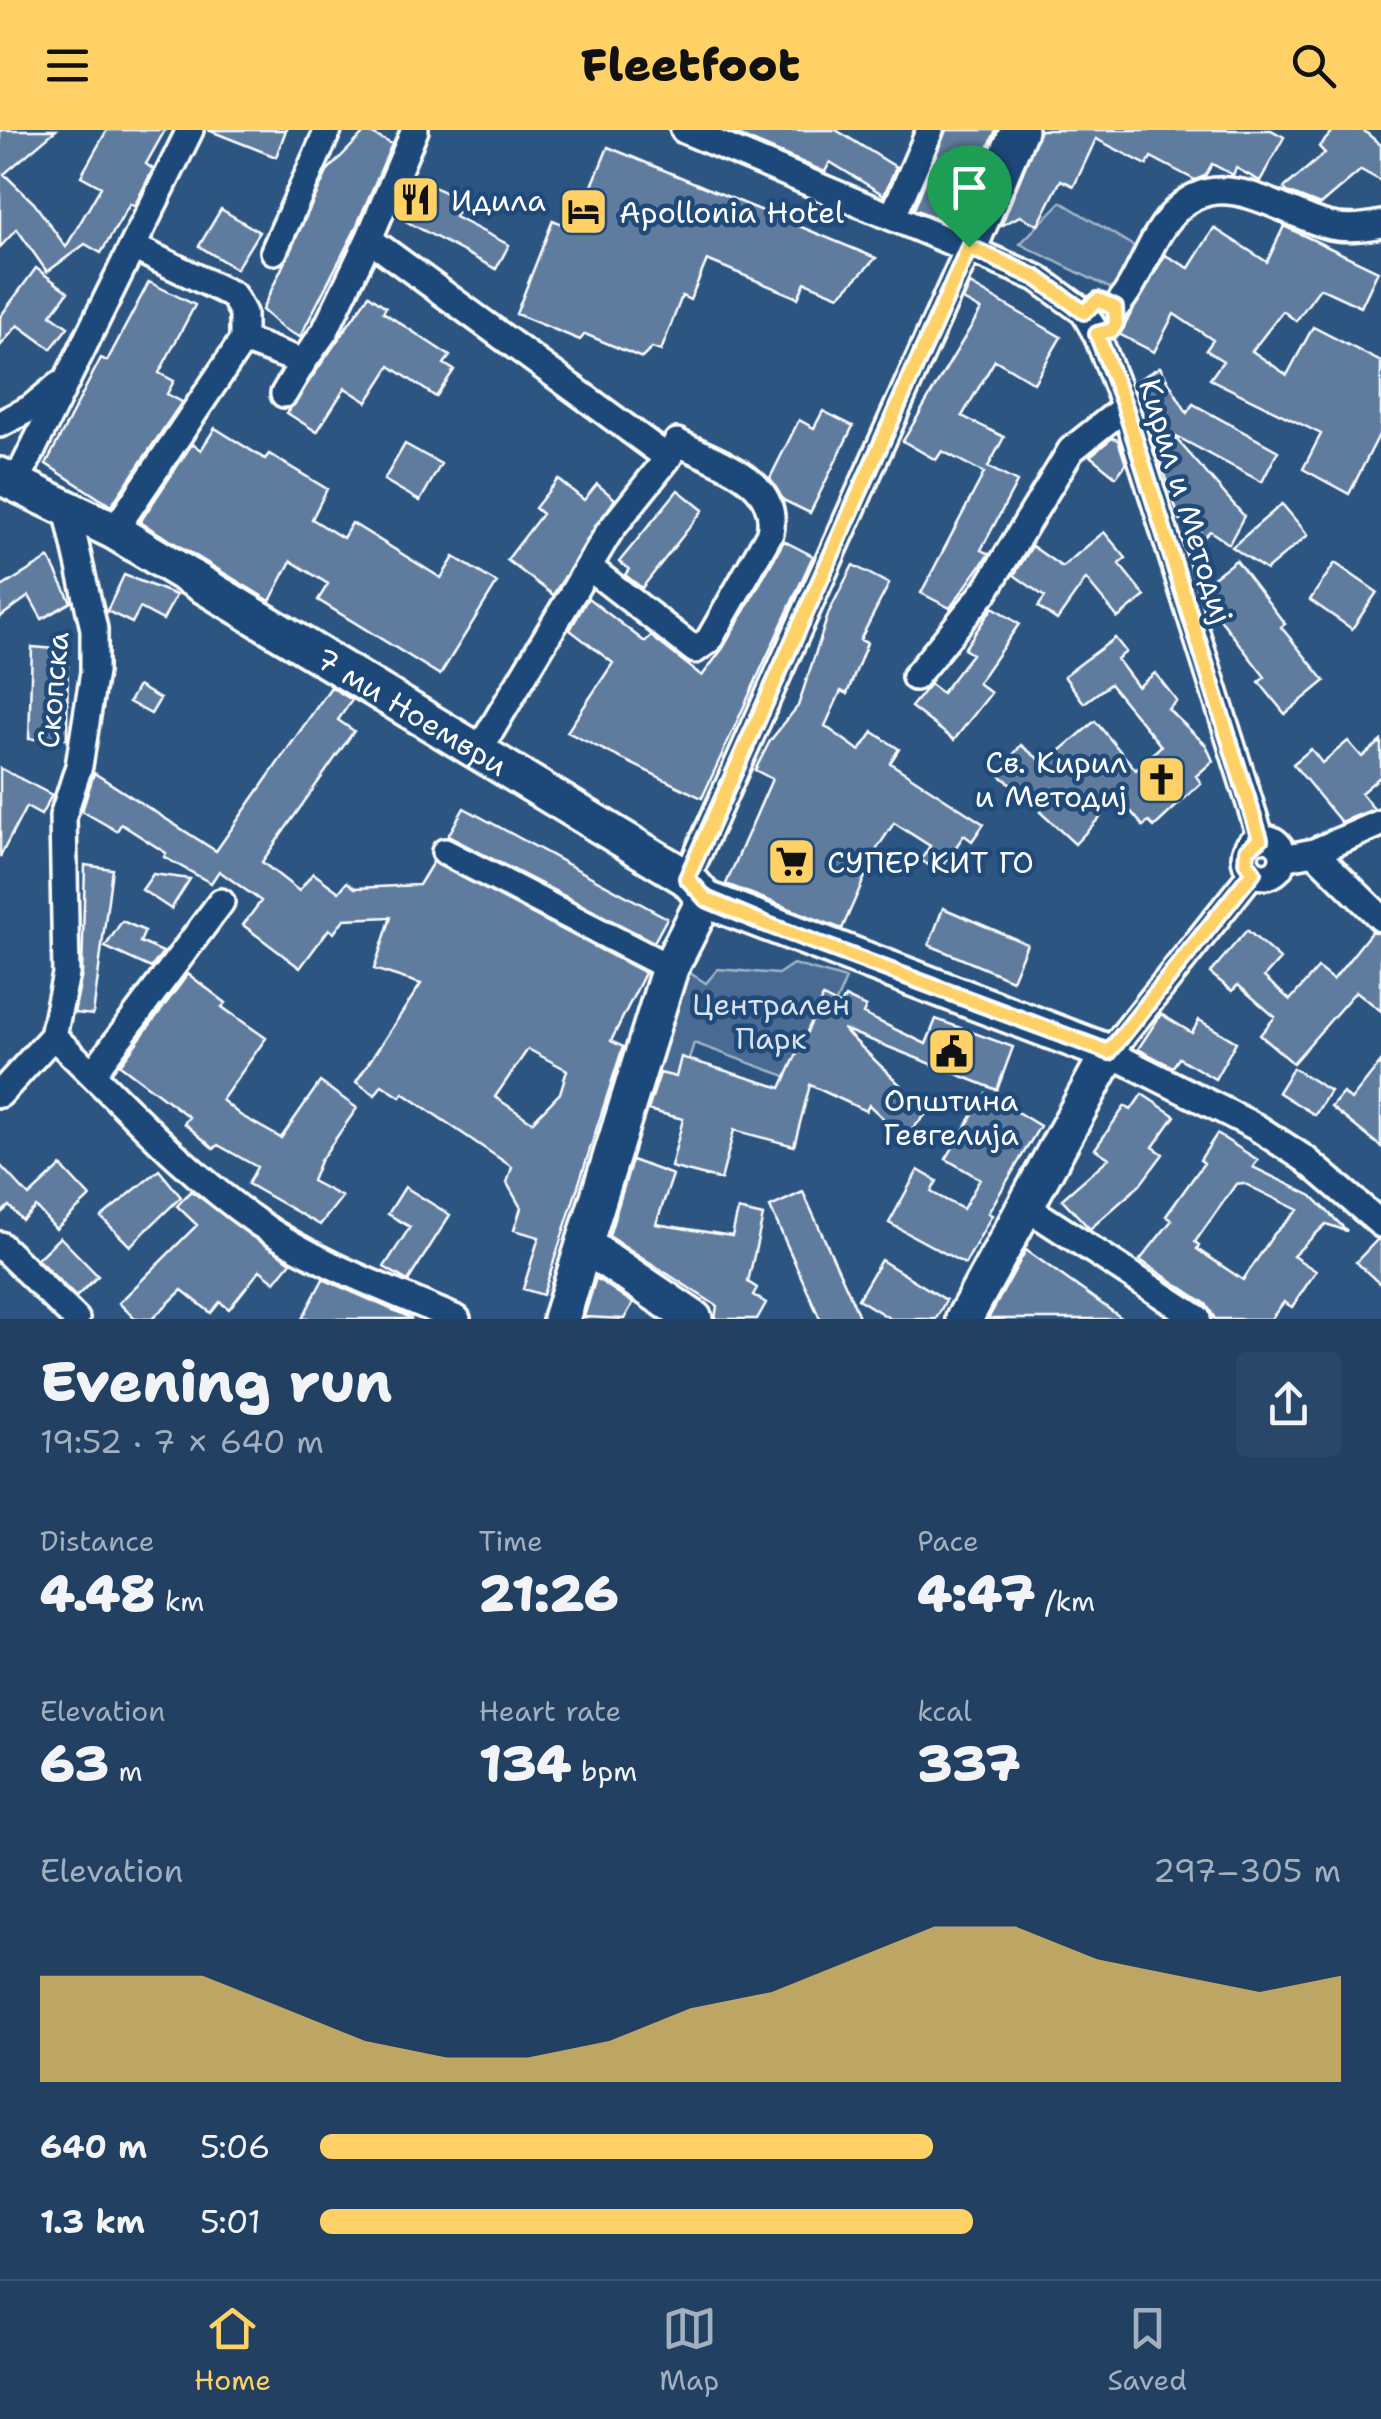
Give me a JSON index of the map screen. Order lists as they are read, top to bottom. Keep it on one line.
{"streets":{"main road":["7 ми Ноември"],"street":["Кирил и Методиј","Скопска"]},"crossings":[["Скопска","7 ми Ноември"]],"parks":["Централен Парк"],"places":{"restaurant":["Идила"],"hotel":["Apollonia Hotel"],"church":["Св. Кирил и Методиј"],"supermarket":["СУПЕР КИТ ГО"],"public building":["Општина Гевгелија"]},"page":{"header":"Fleetfoot","heading":["Evening run","19:52 · 7 × 640 m"],"stats":[["Distance","4.48 km"],["Time","21:26"],["Pace","4:47 /km"],["Elevation","63 m"],["Heart rate","134 bpm"],["kcal","337"]],"chart":["Elevation","297–305 m"],"list":[{"name":"640 m","note":"5:06"},{"name":"1.3 km","note":"5:01"}],"tabs":["Home","Map","Saved"]}}
